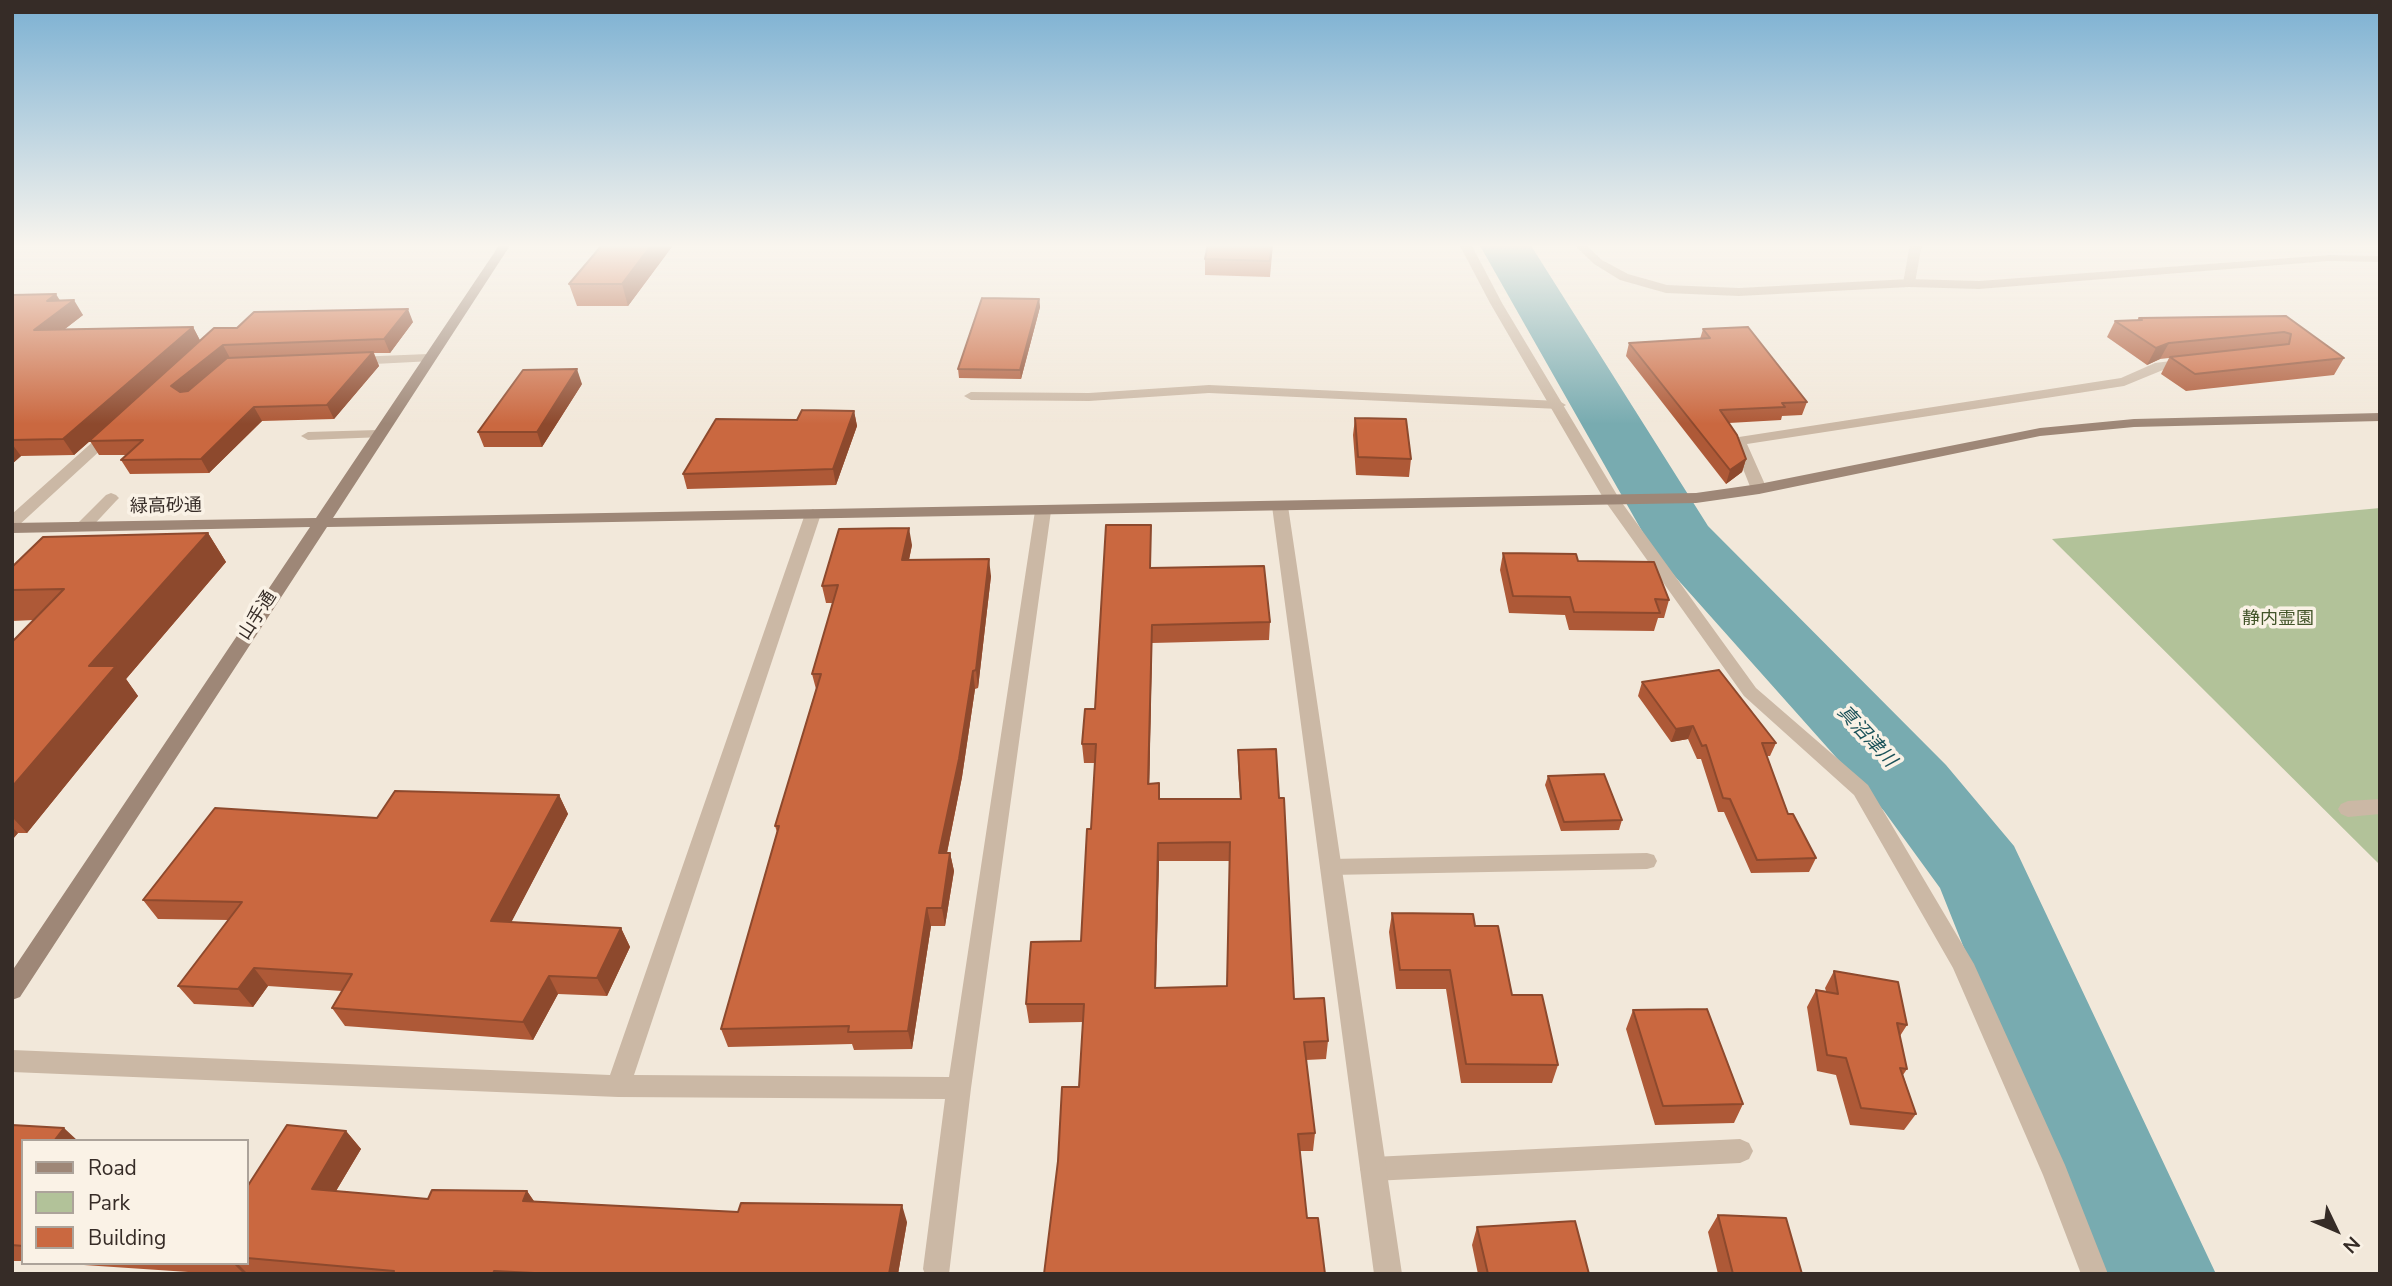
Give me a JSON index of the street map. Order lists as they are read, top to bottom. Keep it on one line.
{"streets":{"street":["緑高砂通","山手通"]},"crossings":[["緑高砂通","山手通"]],"water":["真沼津川"],"parks":["静内霊園"],"legend":["Road","Park","Building"],"north":"bottom right"}
